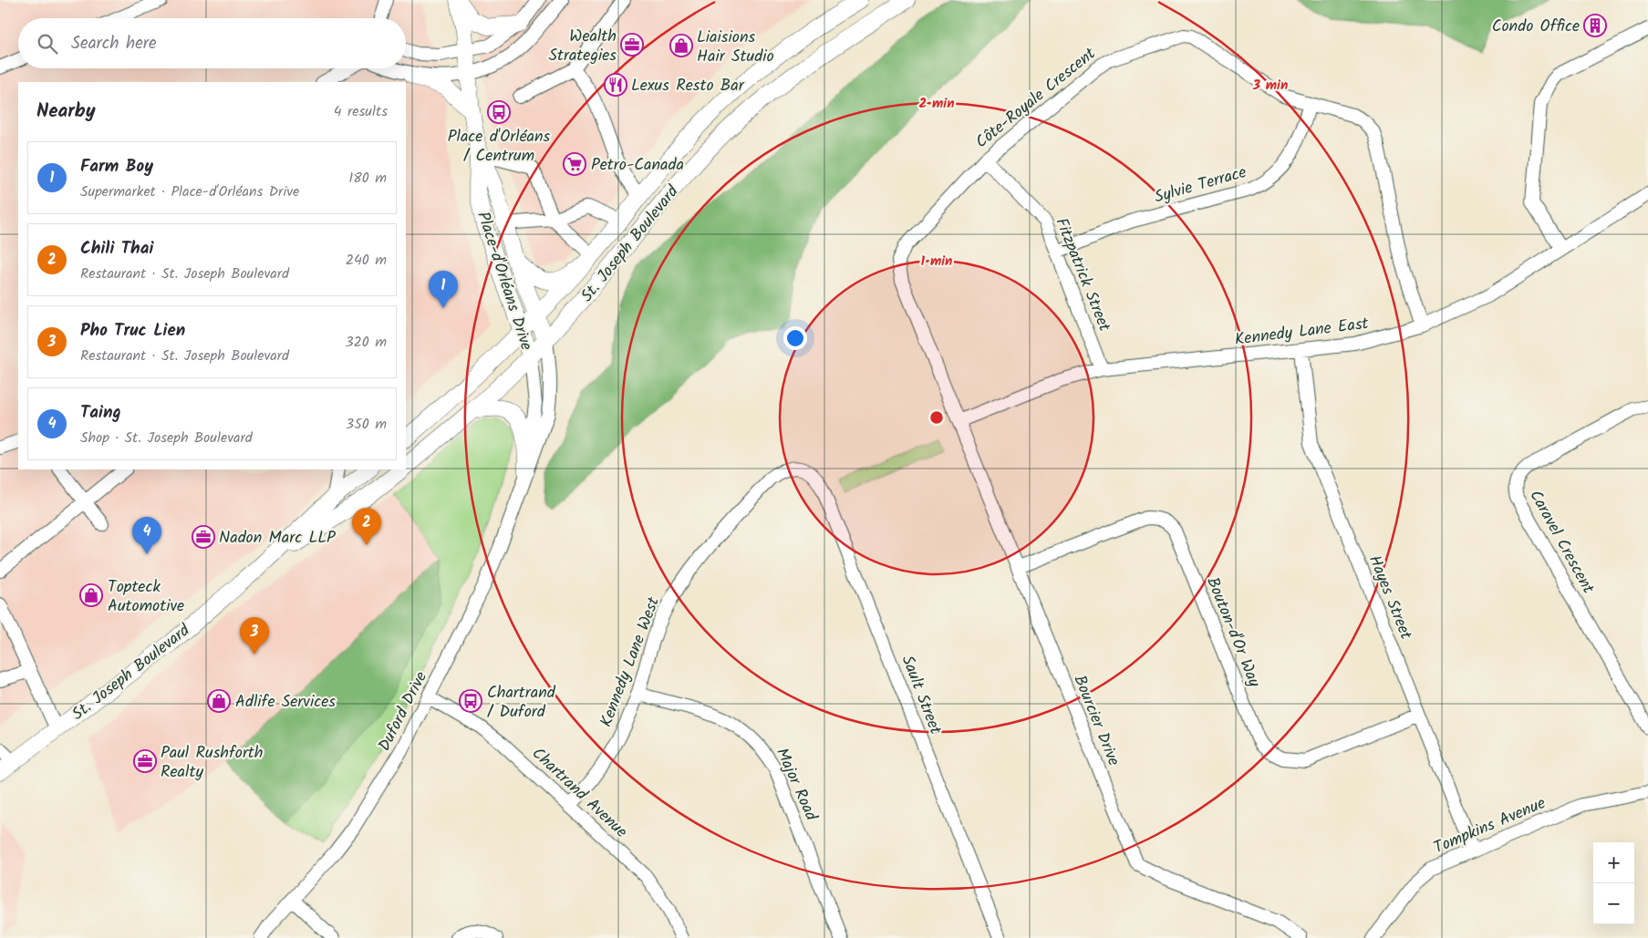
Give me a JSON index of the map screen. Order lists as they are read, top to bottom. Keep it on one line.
{"streets":{"main road":["St. Joseph Boulevard","Place-d'Orléans Drive"],"street":["Côte-Royale Crescent","Sylvie Terrace","Fitzpatrick Street","Kennedy Lane East","Caravel Crescent","Hayes Street","Bouton-d'Or Way","Kennedy Lane West","Sault Street","Duford Drive","Bourcier Drive","Major Road","Chartrand Avenue","Tompkins Avenue"]},"crossings":[["Côte-Royale Crescent","Sylvie Terrace"],["Côte-Royale Crescent","Fitzpatrick Street"],["Côte-Royale Crescent","Kennedy Lane East"],["Côte-Royale Crescent","Bourcier Drive"],["Sylvie Terrace","Fitzpatrick Street"],["St. Joseph Boulevard","Place-d'Orléans Drive"],["St. Joseph Boulevard","Duford Drive"],["Fitzpatrick Street","Kennedy Lane East"],["Place-d'Orléans Drive","Duford Drive"],["Kennedy Lane East","Hayes Street"],["Kennedy Lane East","Bourcier Drive"],["Hayes Street","Bouton-d'Or Way"],["Hayes Street","Tompkins Avenue"],["Bouton-d'Or Way","Bourcier Drive"],["Kennedy Lane West","Sault Street"],["Kennedy Lane West","Major Road"],["Kennedy Lane West","Chartrand Avenue"],["Duford Drive","Chartrand Avenue"]],"places":{"building":["Condo Office"],"office":["Wealth Strategies","Nadon Marc LLP","Paul Rushforth Realty"],"shop":["Liaisions Hair Studio","Topteck Automotive","Adlife Services"],"restaurant":["Lexus Resto Bar"],"bus stop":["Place d'Orléans / Centrum","Chartrand / Duford"],"supermarket":["Petro-Canada"]},"page":{"search":"Search here","heading":["Nearby","4 results"],"list":[{"mark":"1","name":"Farm Boy","note":"Supermarket · Place-d'Orléans Drive","value":"180 m"},{"mark":"2","name":"Chili Thai","note":"Restaurant · St. Joseph Boulevard","value":"240 m"},{"mark":"3","name":"Pho Truc Lien","note":"Restaurant · St. Joseph Boulevard","value":"320 m"},{"mark":"4","name":"Taing","note":"Shop · St. Joseph Boulevard","value":"350 m"}],"pins":["1","2","4","3"],"map_buttons":["+","−"]},"rings":["3 min","2 min","1 min"]}
